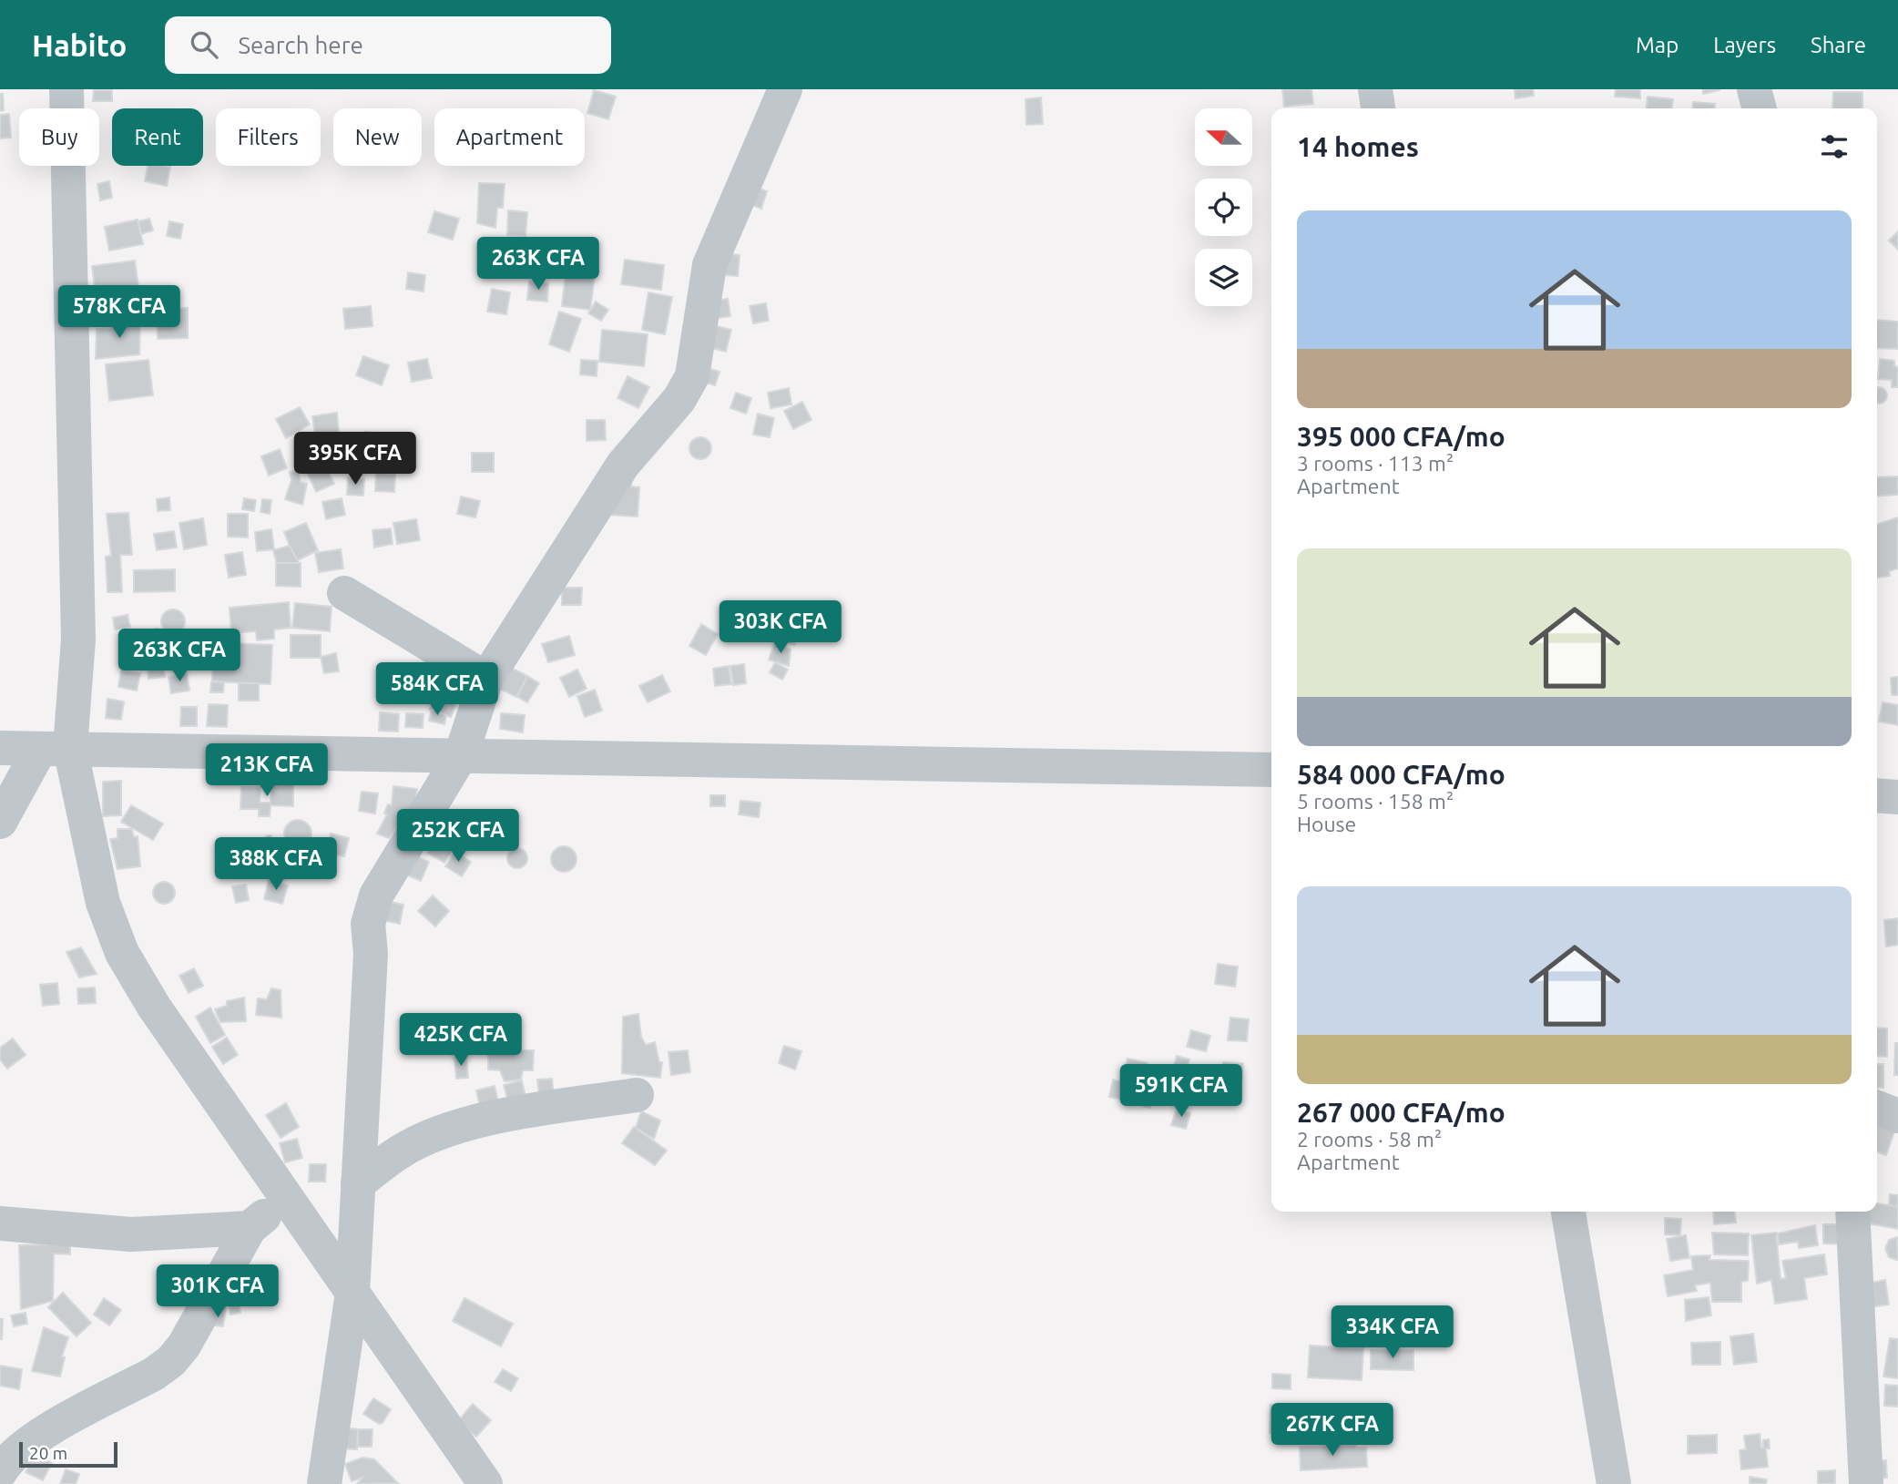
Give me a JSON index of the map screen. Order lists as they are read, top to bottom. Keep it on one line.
{"scale_bar":"20 m","north":"left","page":{"header":"Habito","search":"Search here","nav":["Map","Layers","Share"],"chip":["Buy","Rent","Filters","New","Apartment"],"heading":"14 homes","list":[{"name":"395 000 CFA/mo","note":"3 rooms · 113 m² · Apartment"},{"name":"584 000 CFA/mo","note":"5 rooms · 158 m² · House"},{"name":"267 000 CFA/mo","note":"2 rooms · 58 m² · Apartment"}],"price":["263K CFA","578K CFA","395K CFA","303K CFA","263K CFA","584K CFA","213K CFA","252K CFA","388K CFA","425K CFA","591K CFA","301K CFA","334K CFA","267K CFA"],"scale":"20 m"}}
